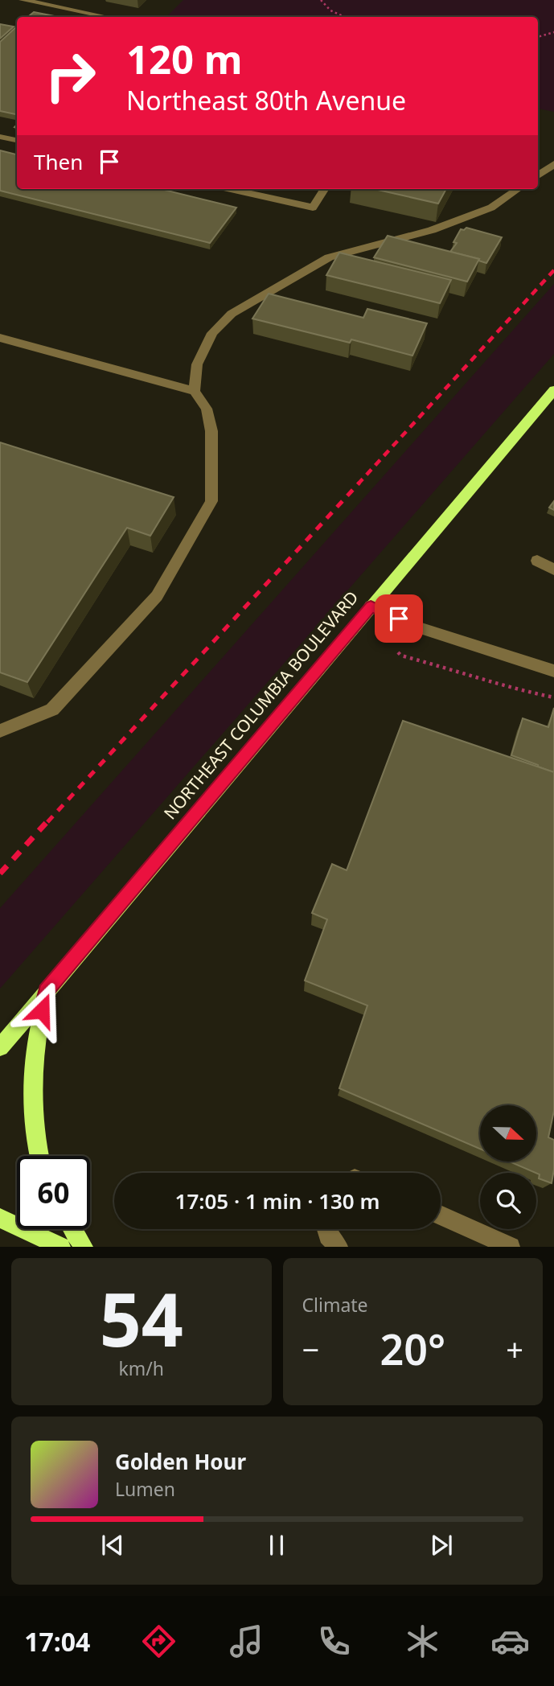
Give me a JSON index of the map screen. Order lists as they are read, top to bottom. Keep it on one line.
{"streets":{"main road":["NORTHEAST COLUMBIA BOULEVARD"]},"north":"right","page":{"turn":["120 m","Northeast 80th Avenue"],"then":"Then","limit":"60","trip":"17:05 · 1 min · 130 m","tile":[["54","km/h"],"Climate"],"heat":["−","20°","+"],"song":["Golden Hour","Lumen"],"tabs":"17:04"}}
